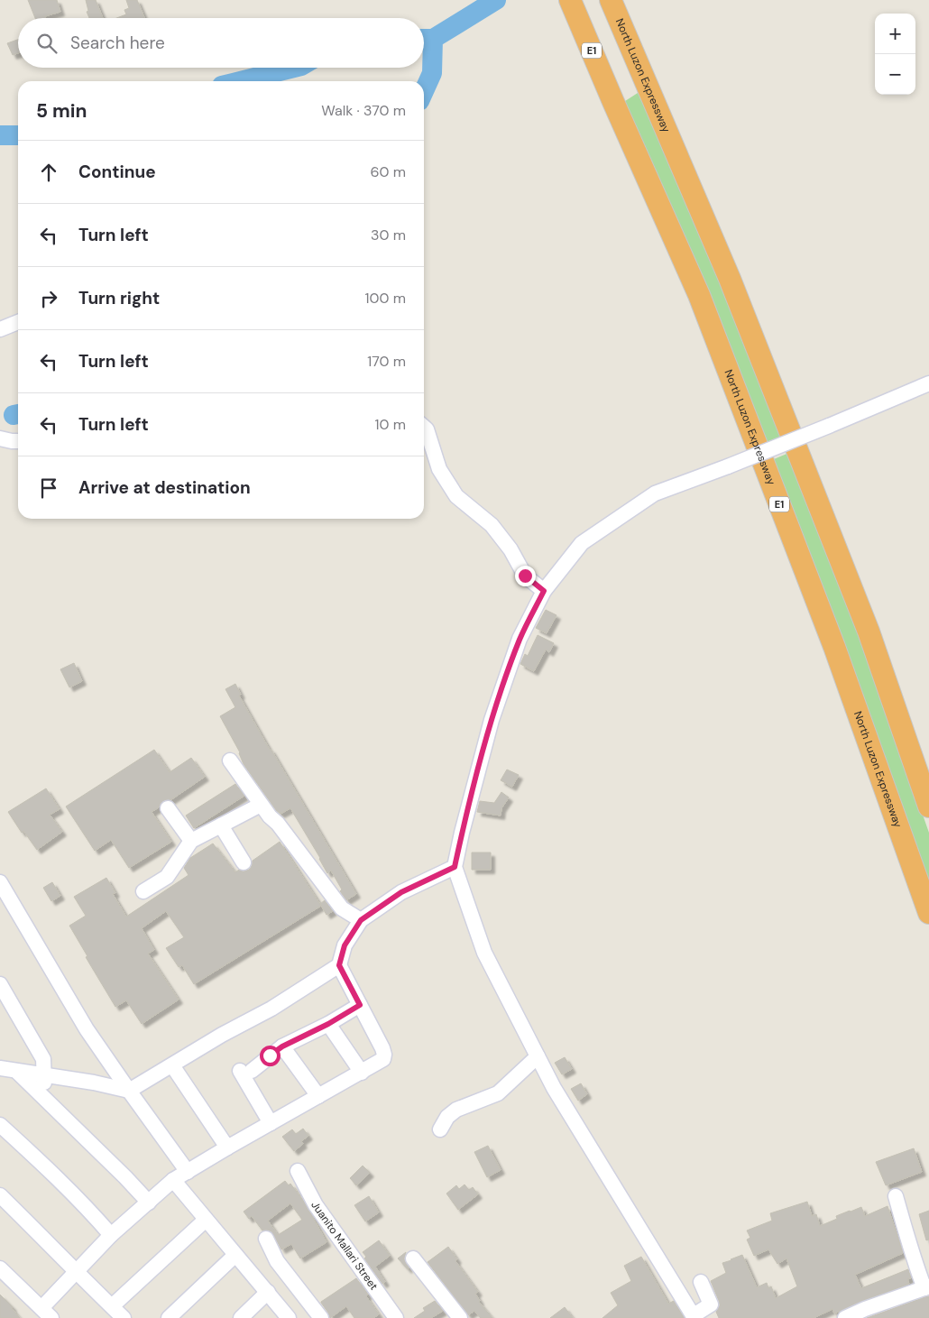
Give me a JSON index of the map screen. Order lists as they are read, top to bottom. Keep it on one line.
{"streets":{"highway":["E1","North Luzon Expressway"],"street":["Juanito Mallari Street"]},"page":{"map_buttons":["+","−"],"search":"Search here","heading":["5 min","Walk · 370 m"],"list":[["Continue","60 m"],["Turn left","30 m"],["Turn right","100 m"],["Turn left","170 m"],["Turn left","10 m"],"Arrive at destination"]}}
